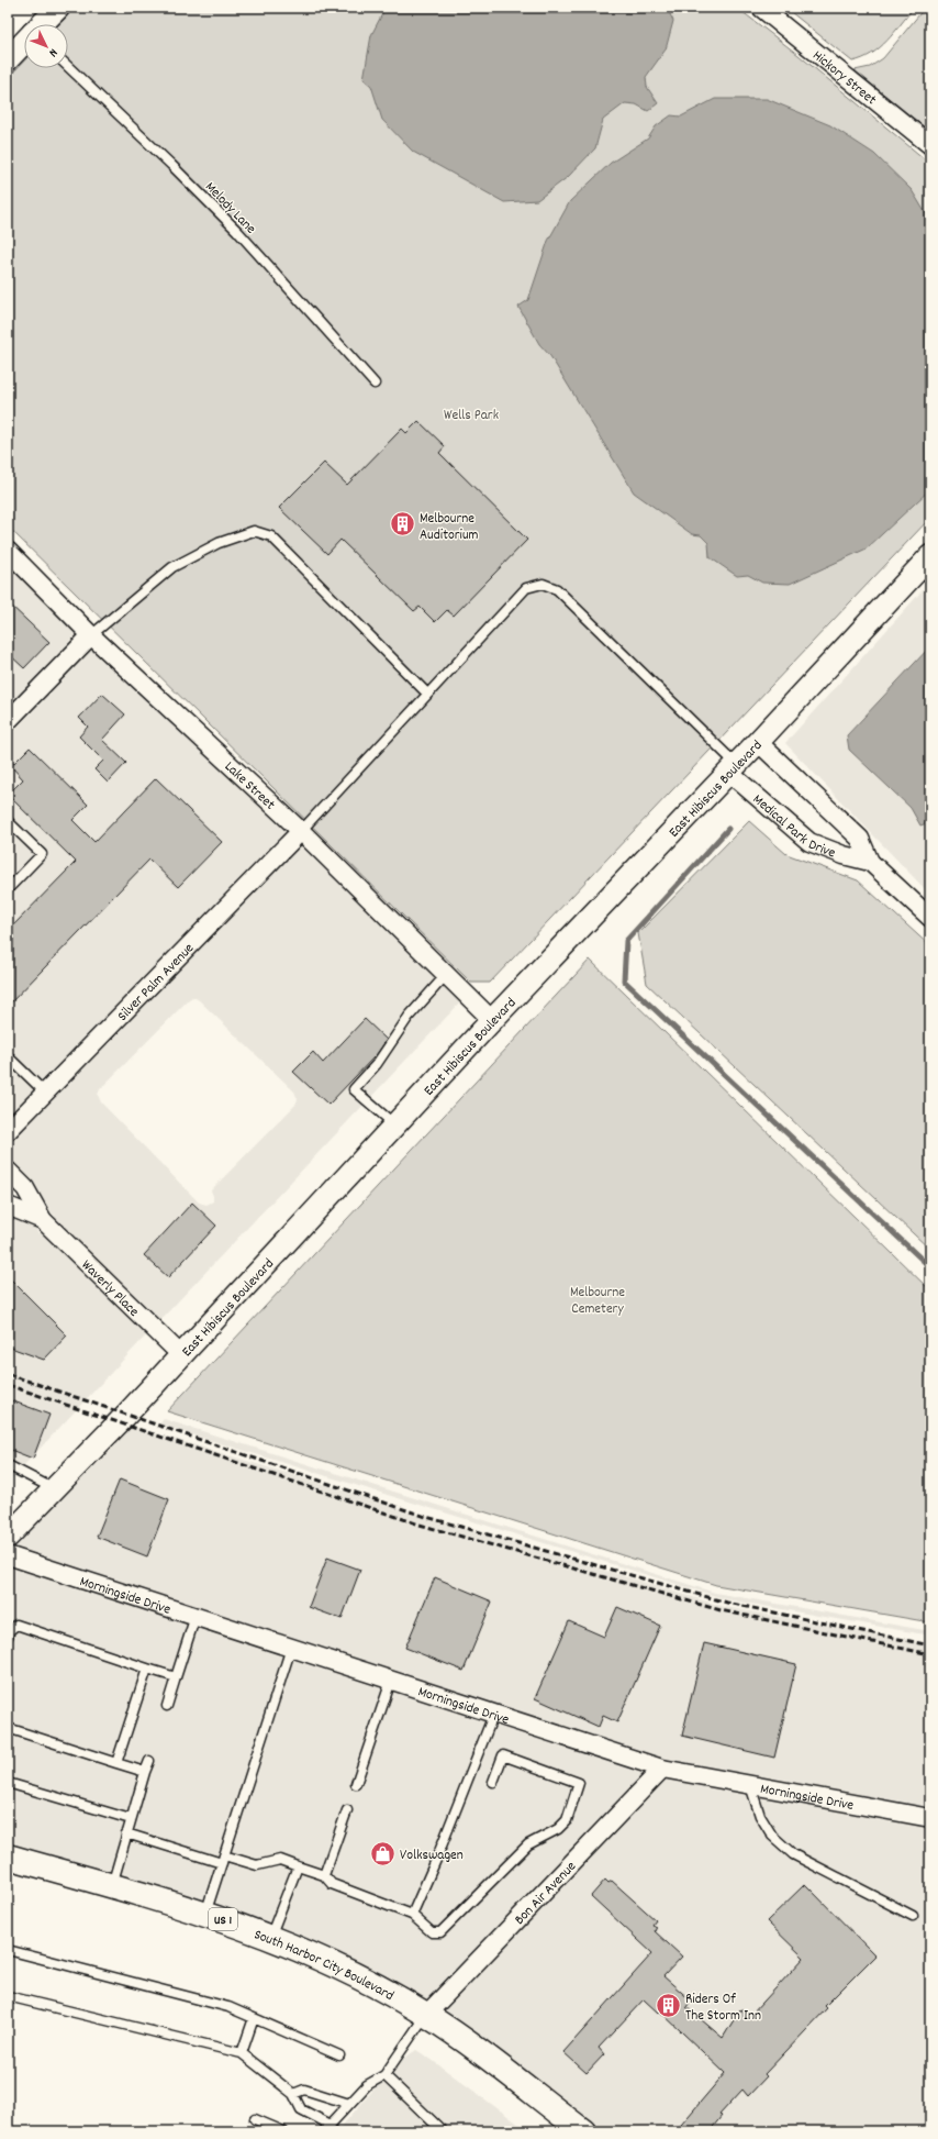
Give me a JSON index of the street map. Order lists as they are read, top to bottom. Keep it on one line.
{"streets":{"main road":["US 1","South Harbor City Boulevard"],"street":["Hickory Street","Lake Street","East Hibiscus Boulevard","Medical Park Drive","Silver Palm Avenue","Waverly Place","Morningside Drive","Bon Air Avenue"],"lane":["Melody Lane"]},"crossings":[["Lake Street","East Hibiscus Boulevard"],["Lake Street","Silver Palm Avenue"],["East Hibiscus Boulevard","Medical Park Drive"],["East Hibiscus Boulevard","Waverly Place"],["Morningside Drive","Bon Air Avenue"],["Bon Air Avenue","South Harbor City Boulevard"]],"parks":["Wells Park","Melbourne Cemetery"],"places":{"building":["Melbourne Auditorium","Riders Of The Storm Inn"],"shop":["Volkswagen"]},"north":"bottom right"}
